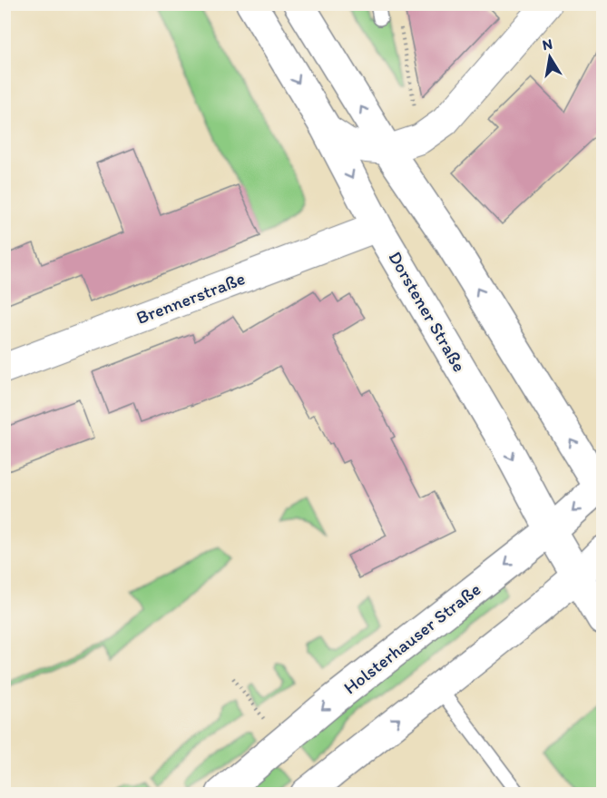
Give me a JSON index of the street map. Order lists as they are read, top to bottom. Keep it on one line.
{"streets":{"main road":["Dorstener Straße","Holsterhauser Straße"],"street":["Brennerstraße"]},"crossings":[["Brennerstraße","Dorstener Straße"],["Dorstener Straße","Holsterhauser Straße"]],"north":"top"}
